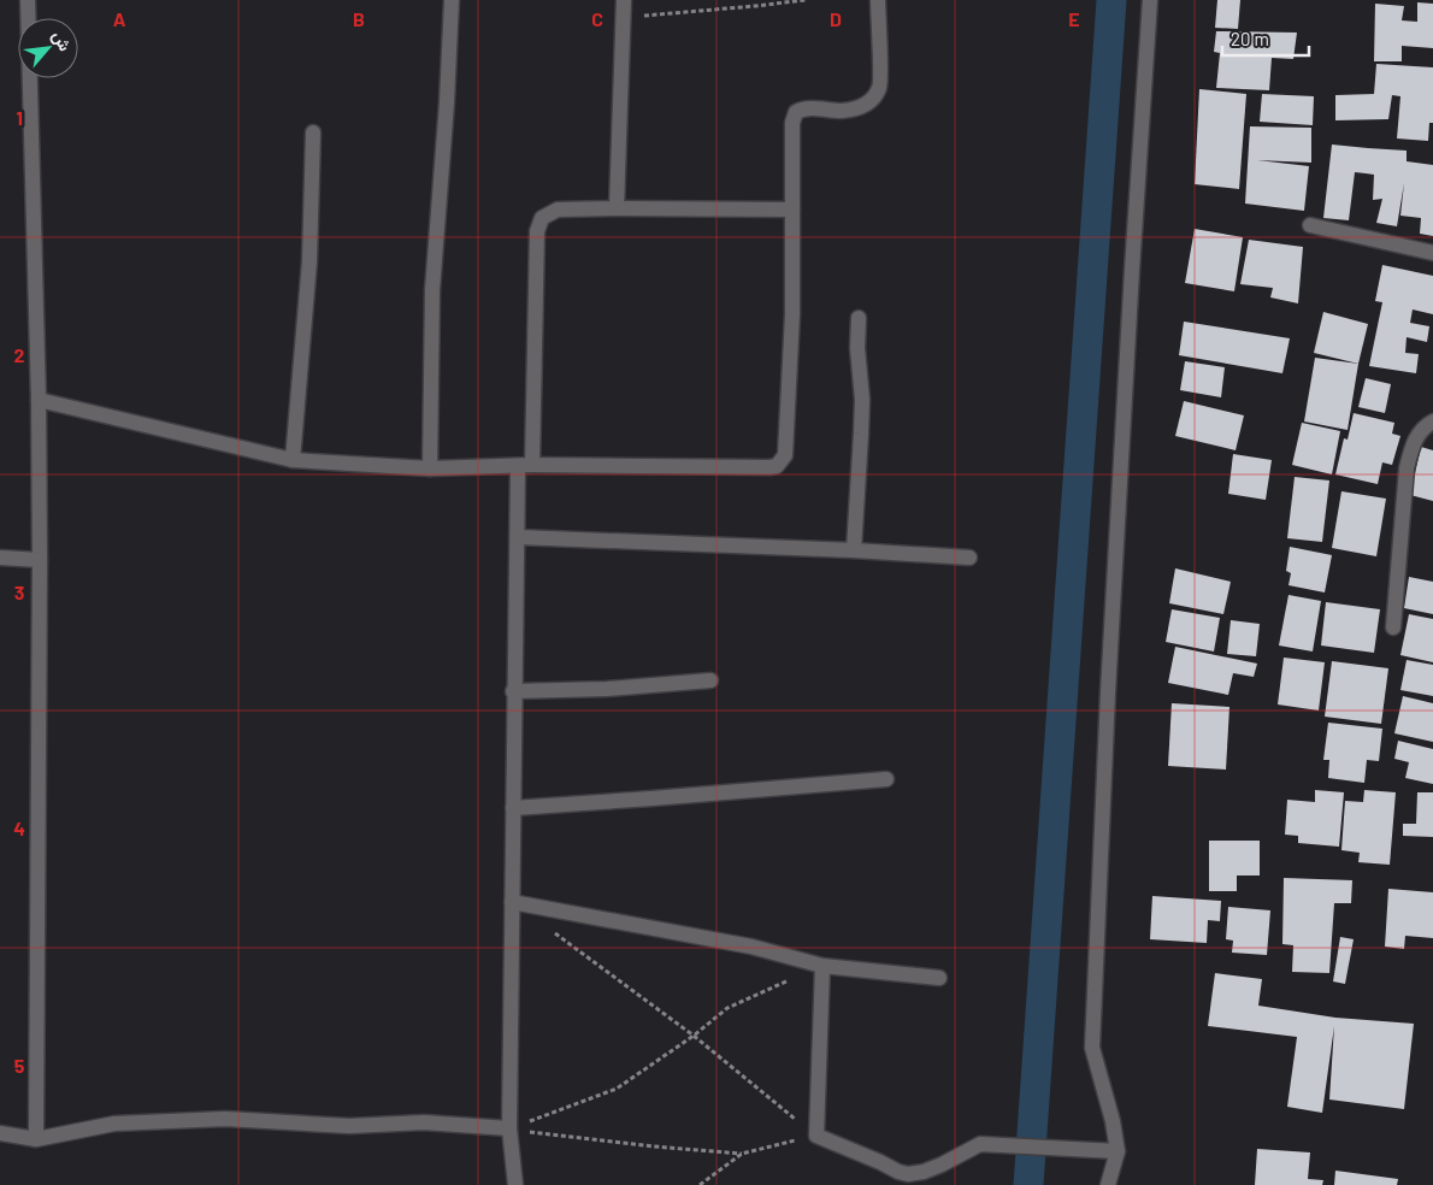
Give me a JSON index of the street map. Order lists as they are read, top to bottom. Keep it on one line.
{"scale_bar":"20 m","north":"top right","grid":{"columns":["A","B","C","D","E"],"rows":["1","2","3","4","5"]}}
